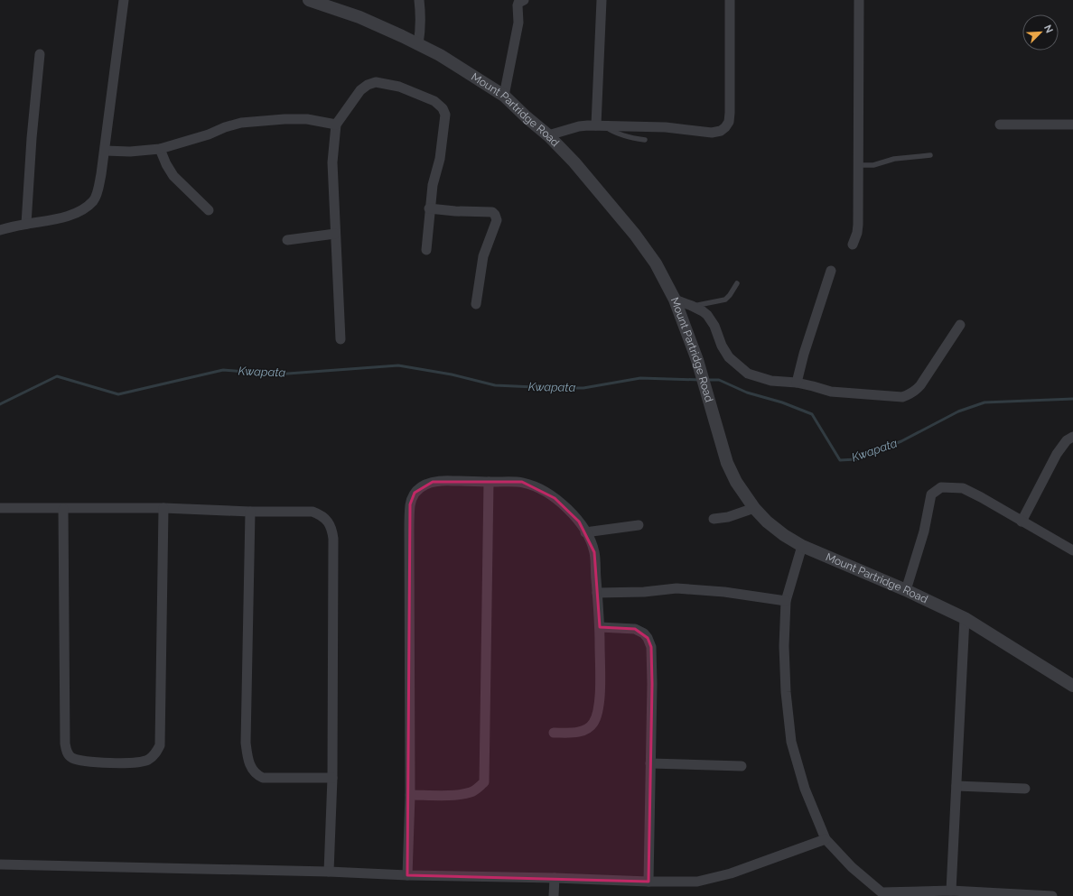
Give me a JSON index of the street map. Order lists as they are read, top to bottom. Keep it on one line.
{"streets":{"street":["Mount Partridge Road"]},"water":["Kwapata"],"north":"top right"}
